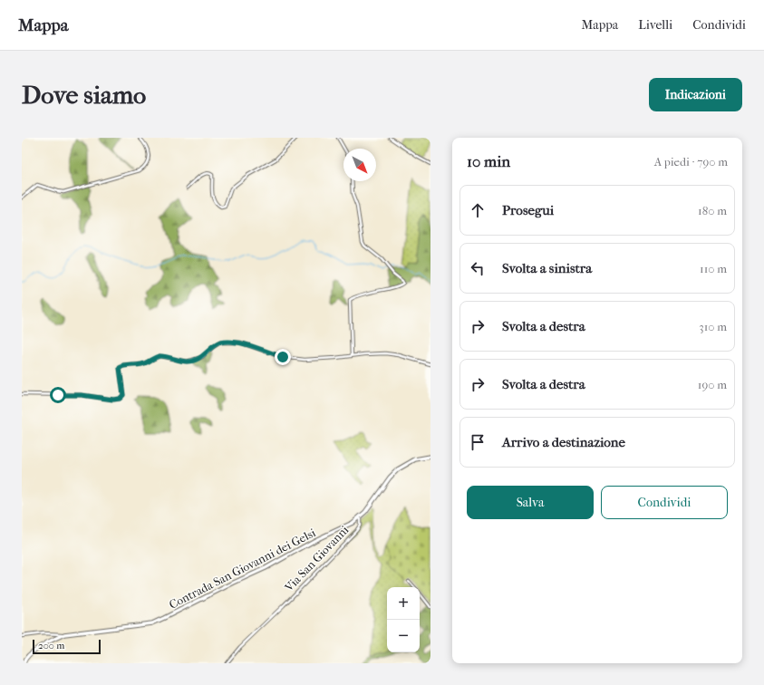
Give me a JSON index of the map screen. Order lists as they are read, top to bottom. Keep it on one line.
{"streets":{"main road":["Via San Giovanni","Contrada San Giovanni dei Gelsi"]},"crossings":[["Via San Giovanni","Contrada San Giovanni dei Gelsi"]],"scale_bar":"200 m","north":"bottom right","page":{"header":"Mappa","nav":["Mappa","Livelli","Condividi"],"buttons":["Indicazioni",["Salva","Condividi"]],"title":"Dove siamo","heading":["10 min","A piedi · 790 m"],"list":[["Prosegui","180 m"],["Svolta a sinistra","110 m"],["Svolta a destra","310 m"],["Svolta a destra","190 m"],"Arrivo a destinazione"],"map_buttons":["+","−"],"scale":"200 m"}}
